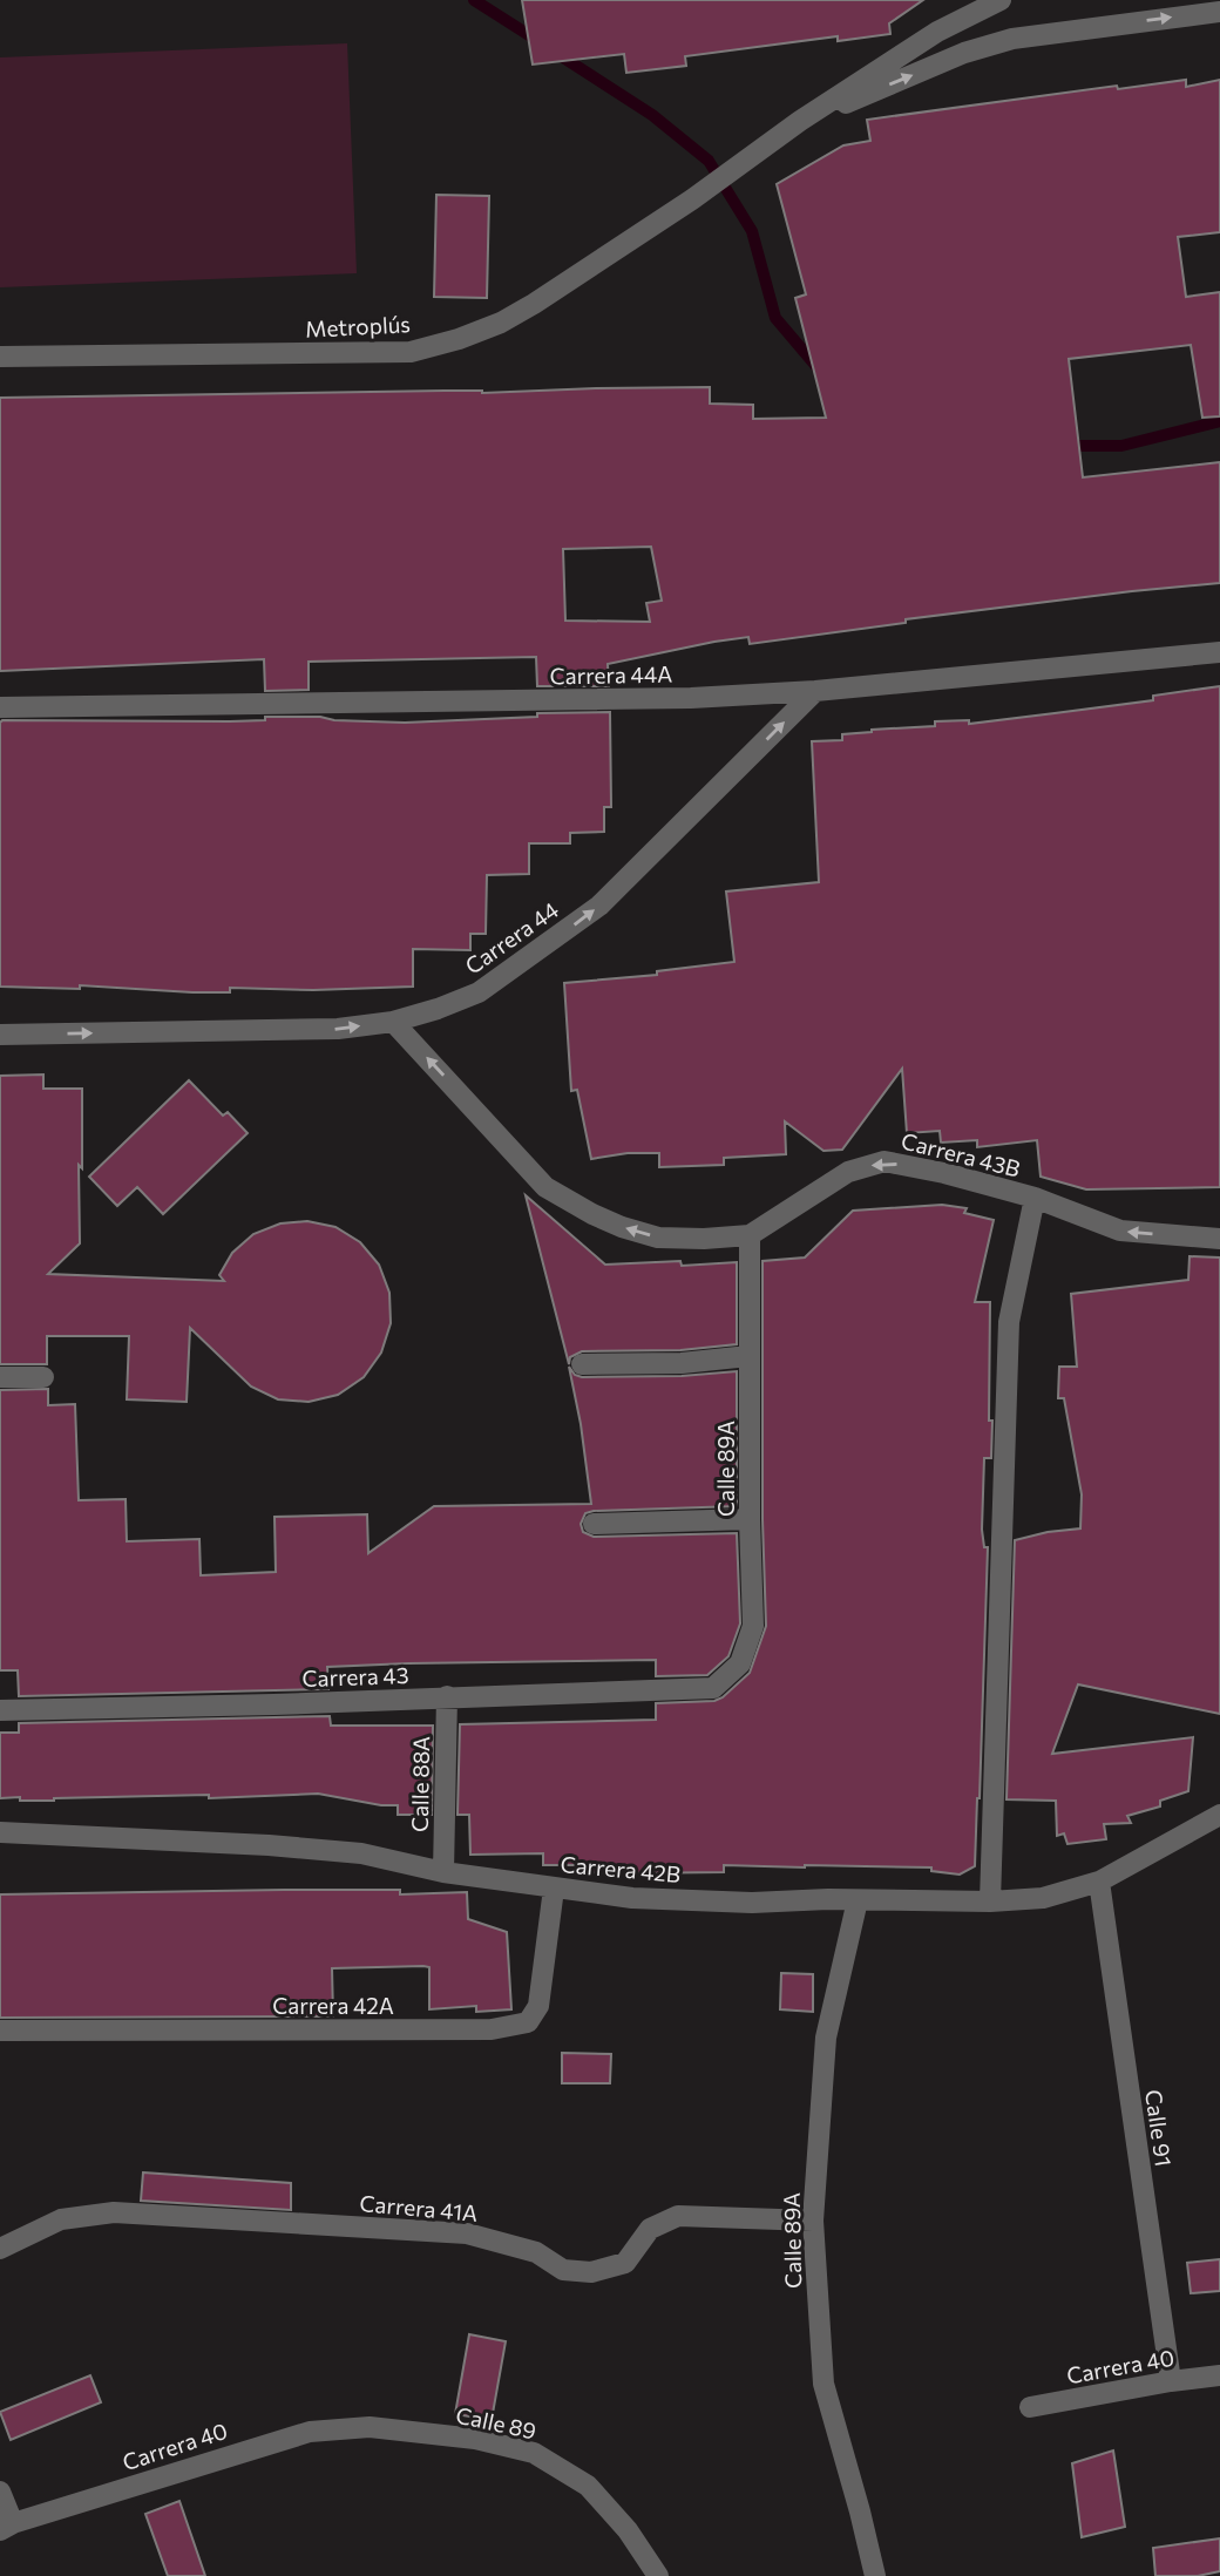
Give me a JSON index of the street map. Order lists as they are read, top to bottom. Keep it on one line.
{"streets":{"street":["Metroplús","Carrera 44A","Carrera 44","Carrera 43B","Calle 89A","Carrera 43","Calle 88A","Carrera 42B","Carrera 42A","Calle 91","Carrera 41A","Carrera 40","Calle 89"]},"crossings":[["Carrera 44A","Carrera 44"],["Carrera 44","Carrera 43B"],["Carrera 43B","Calle 89A"],["Calle 89A","Carrera 43"],["Calle 89A","Carrera 42B"],["Calle 89A","Carrera 41A"],["Carrera 43","Calle 88A"],["Calle 88A","Carrera 42B"],["Carrera 42B","Carrera 42A"],["Carrera 42B","Calle 91"],["Calle 91","Carrera 40"],["Carrera 40","Calle 89"]],"one_way":["Carrera 44","Carrera 43B"]}
